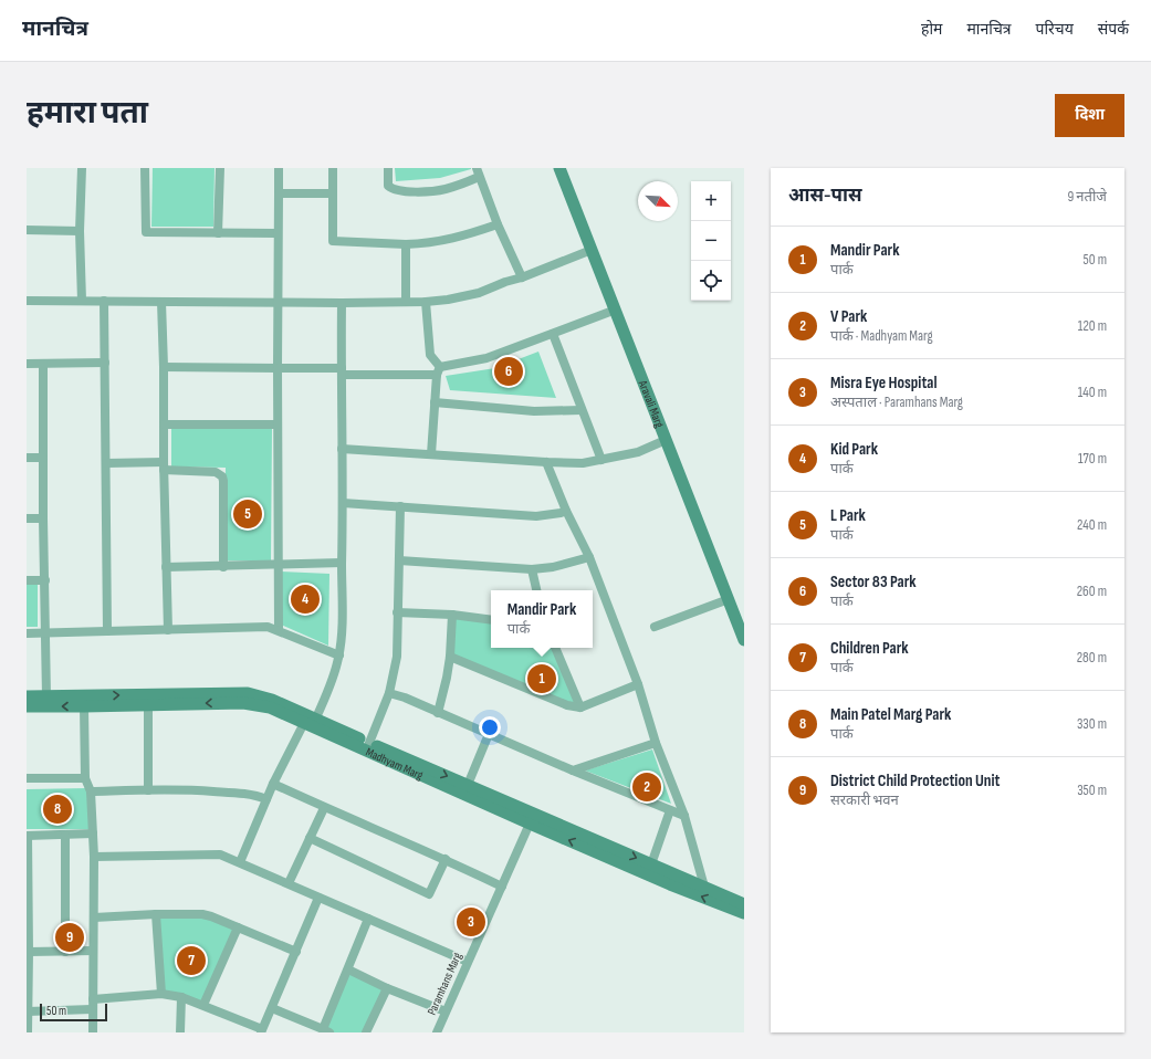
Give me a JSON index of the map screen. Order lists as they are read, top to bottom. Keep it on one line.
{"streets":{"street":["Aravali Marg","Madhyam Marg","Paramhans Marg"]},"crossings":[["Madhyam Marg","Paramhans Marg"]],"scale_bar":"50 m","north":"bottom right","page":{"header":"मानचित्र","nav":["होम","मानचित्र","परिचय","संपर्क"],"buttons":"दिशा","title":"हमारा पता","heading":["आस-पास","9 नतीजे"],"map_buttons":["+","−"],"list":[{"mark":"1","name":"Mandir Park","note":"पार्क","value":"50 m"},{"mark":"2","name":"V Park","note":"पार्क · Madhyam Marg","value":"120 m"},{"mark":"3","name":"Misra Eye Hospital","note":"अस्पताल · Paramhans Marg","value":"140 m"},{"mark":"4","name":"Kid Park","note":"पार्क","value":"170 m"},{"mark":"5","name":"L Park","note":"पार्क","value":"240 m"},{"mark":"6","name":"Sector 83 Park","note":"पार्क","value":"260 m"},{"mark":"7","name":"Children Park","note":"पार्क","value":"280 m"},{"mark":"8","name":"Main Patel Marg Park","note":"पार्क","value":"330 m"},{"mark":"9","name":"District Child Protection Unit","note":"सरकारी भवन","value":"350 m"}],"pins":["6","5","4","1","2","8","3","9","7"],"popup":["Mandir Park","पार्क"],"scale":"50 m"}}
